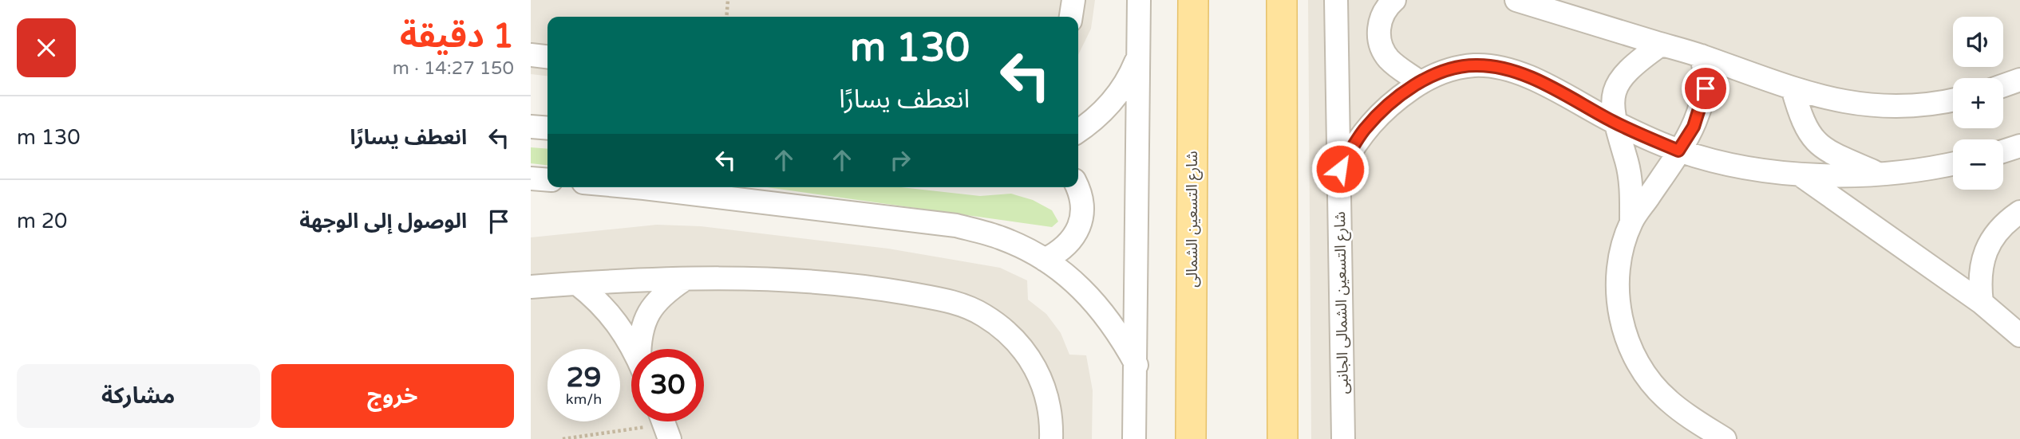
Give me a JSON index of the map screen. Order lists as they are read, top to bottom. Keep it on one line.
{"streets":{"main road":["شارع التسعين الشمالى"],"street":["شارع التسعين الشمالى الجانبى"]},"page":{"heading":["1 دقيقة","150 m · 14:27"],"map_buttons":["+","−"],"turn":["130 m","انعطف يسارًا"],"list":[{"name":"انعطف يسارًا","value":"130 m"},{"name":"الوصول إلى الوجهة","value":"20 m"}],"speed":"29 km/h","limit":"30","buttons":["خروج","مشاركة"]}}
